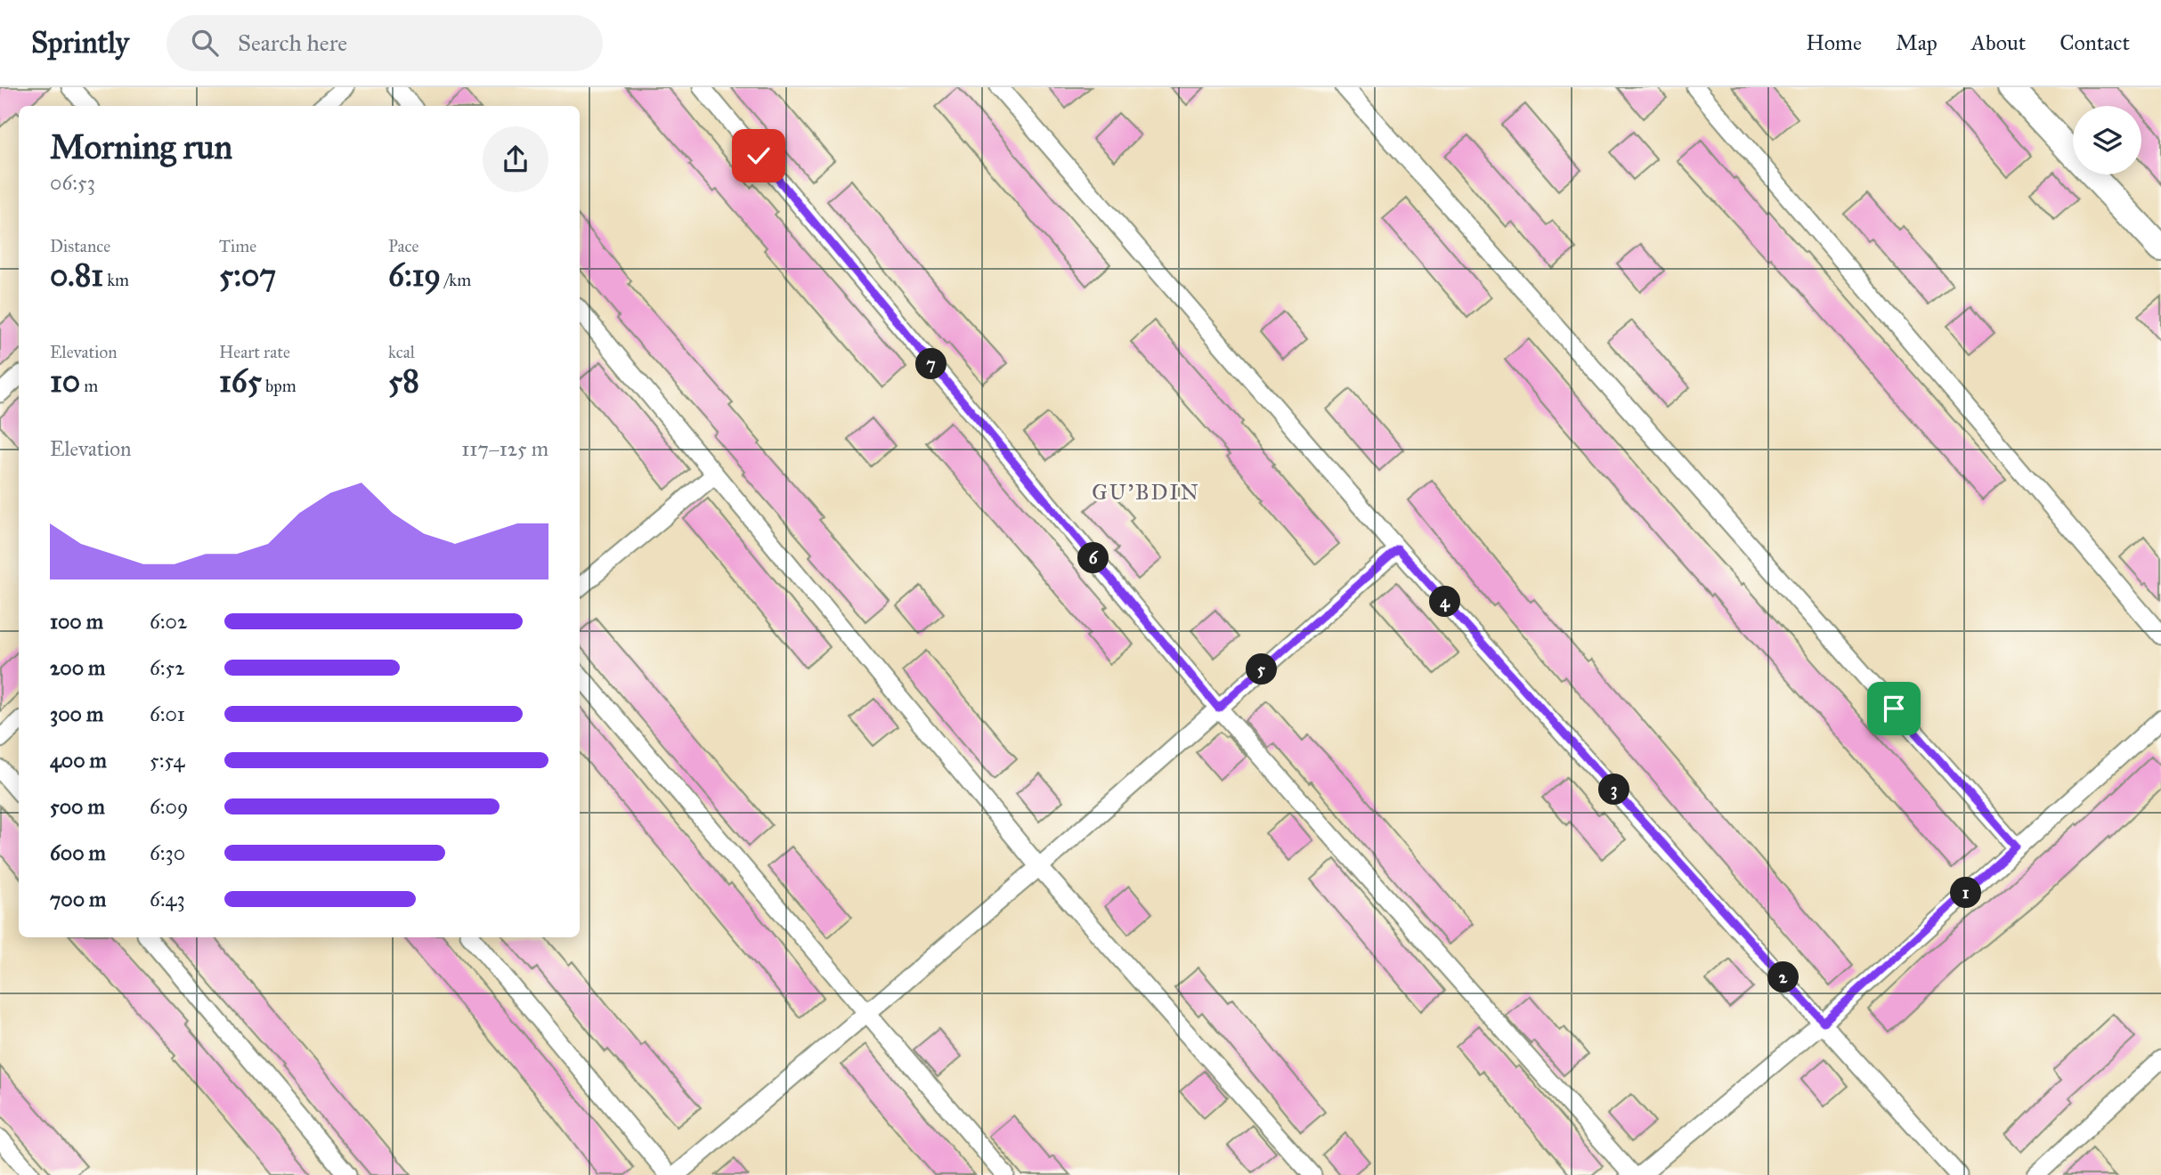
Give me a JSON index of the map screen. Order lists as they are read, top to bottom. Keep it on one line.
{"districts":["GU'BDIN"],"page":{"header":"Sprintly","search":"Search here","nav":["Home","Map","About","Contact"],"heading":["Morning run","06:53"],"stats":[["Distance","0.81 km"],["Time","5:07"],["Pace","6:19 /km"],["Elevation","10 m"],["Heart rate","165 bpm"],["kcal","58"]],"pins":["7","6","4","5","3","1","2"],"chart":["Elevation","117–125 m"],"list":[{"name":"100 m","note":"6:02"},{"name":"200 m","note":"6:52"},{"name":"300 m","note":"6:01"},{"name":"400 m","note":"5:54"},{"name":"500 m","note":"6:09"},{"name":"600 m","note":"6:30"},{"name":"700 m","note":"6:43"}]}}
